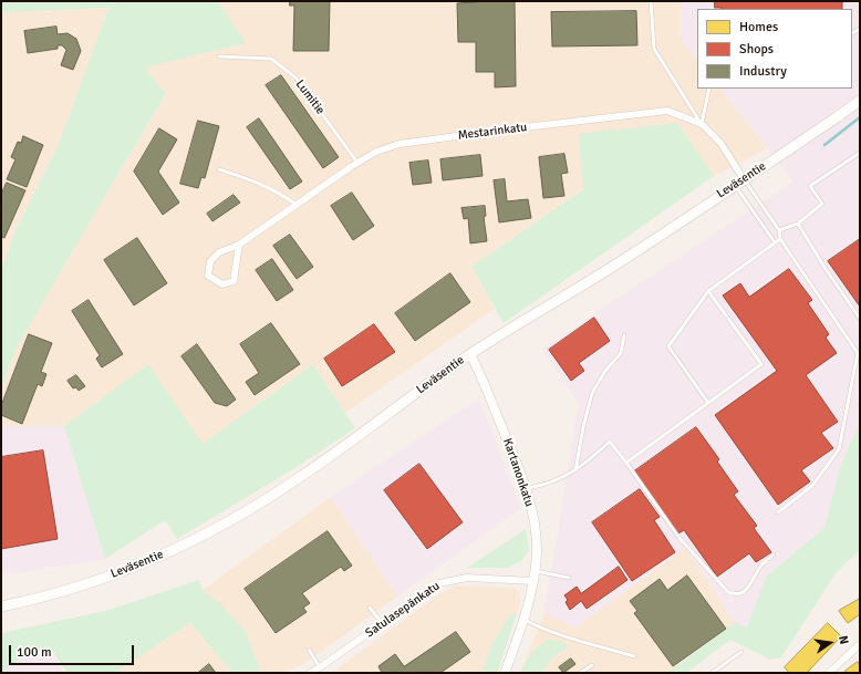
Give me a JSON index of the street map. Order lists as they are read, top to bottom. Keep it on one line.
{"streets":{"main road":["Leväsentie"],"street":["Mestarinkatu","Kartanonkatu","Satulasepänkatu"],"lane":["Lumitie"]},"crossings":[["Lumitie","Mestarinkatu"],["Mestarinkatu","Leväsentie"],["Leväsentie","Kartanonkatu"],["Kartanonkatu","Satulasepänkatu"]],"legend":["Homes","Shops","Industry"],"scale_bar":"100 m","north":"right"}
